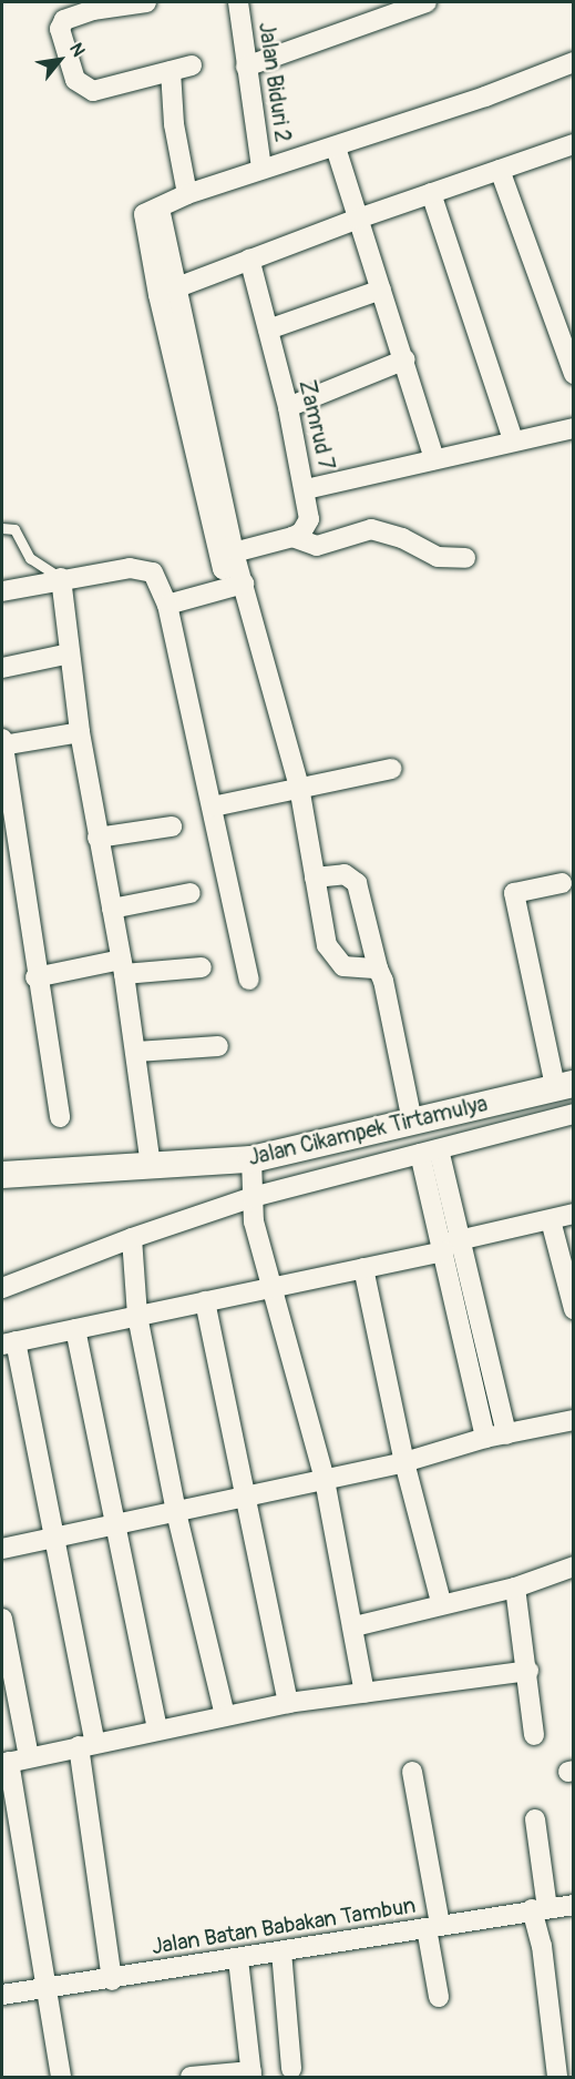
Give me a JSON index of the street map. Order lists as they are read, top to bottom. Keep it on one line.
{"streets":{"street":["Jalan Biduri 2","Zamrud 7","Jalan Cikampek Tirtamulya","Jalan Batan Babakan Tambun"]},"north":"top right"}
